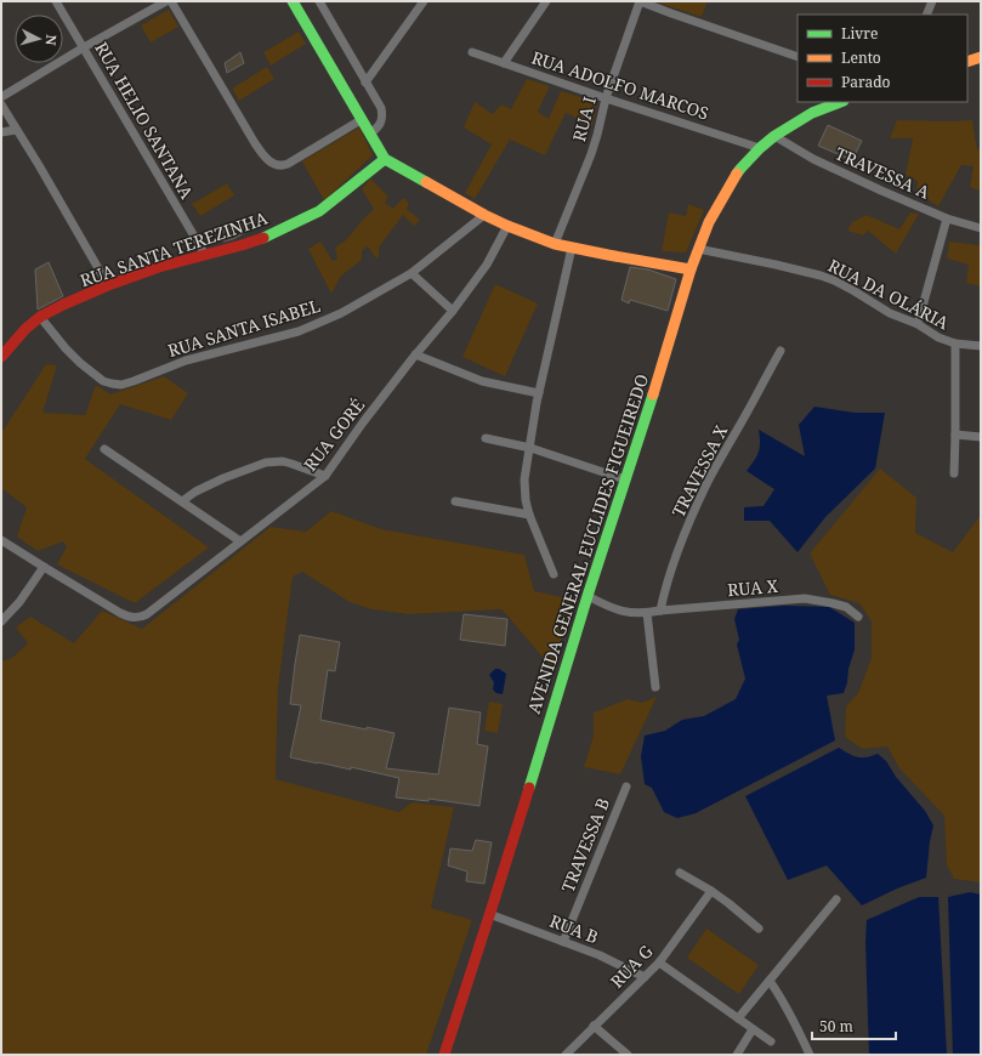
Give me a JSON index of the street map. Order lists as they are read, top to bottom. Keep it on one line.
{"streets":{"main road":["RUA SANTA TEREZINHA","AVENIDA GENERAL EUCLIDES FIGUEIREDO"],"street":["RUA ADOLFO MARCOS","RUA I","RUA HELIO SANTANA","TRAVESSA A","RUA DA OLÁRIA","RUA SANTA ISABEL","RUA GORÉ","TRAVESSA X","RUA X","TRAVESSA B","RUA B","RUA G"]},"crossings":[["RUA ADOLFO MARCOS","RUA I"],["RUA ADOLFO MARCOS","AVENIDA GENERAL EUCLIDES FIGUEIREDO"],["RUA HELIO SANTANA","RUA SANTA TEREZINHA"],["TRAVESSA A","AVENIDA GENERAL EUCLIDES FIGUEIREDO"],["RUA SANTA TEREZINHA","RUA SANTA ISABEL"],["RUA DA OLÁRIA","AVENIDA GENERAL EUCLIDES FIGUEIREDO"],["TRAVESSA X","RUA X"],["AVENIDA GENERAL EUCLIDES FIGUEIREDO","RUA X"],["AVENIDA GENERAL EUCLIDES FIGUEIREDO","RUA B"],["TRAVESSA B","RUA B"],["RUA B","RUA G"]],"legend":["Livre","Lento","Parado"],"scale_bar":"50 m","north":"right"}
